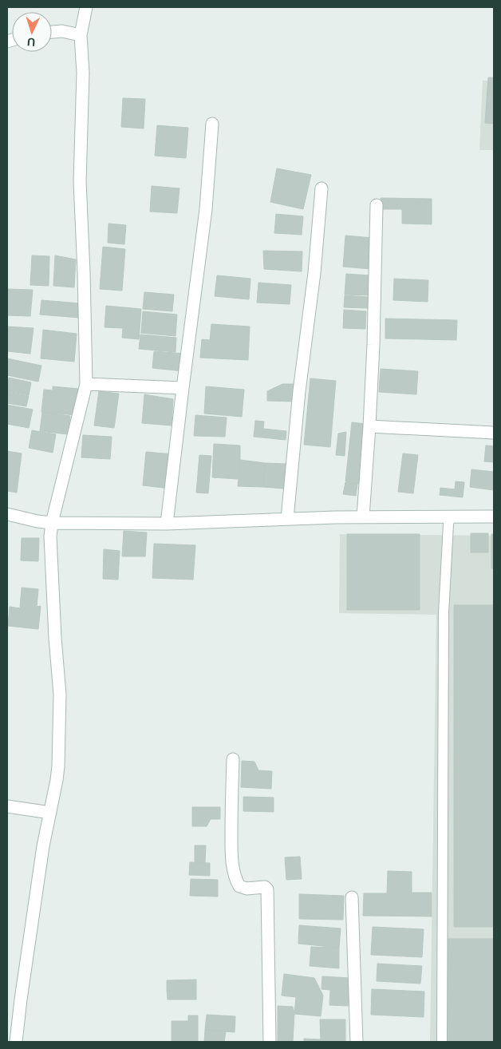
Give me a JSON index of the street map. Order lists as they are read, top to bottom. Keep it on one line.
{"north":"bottom"}
